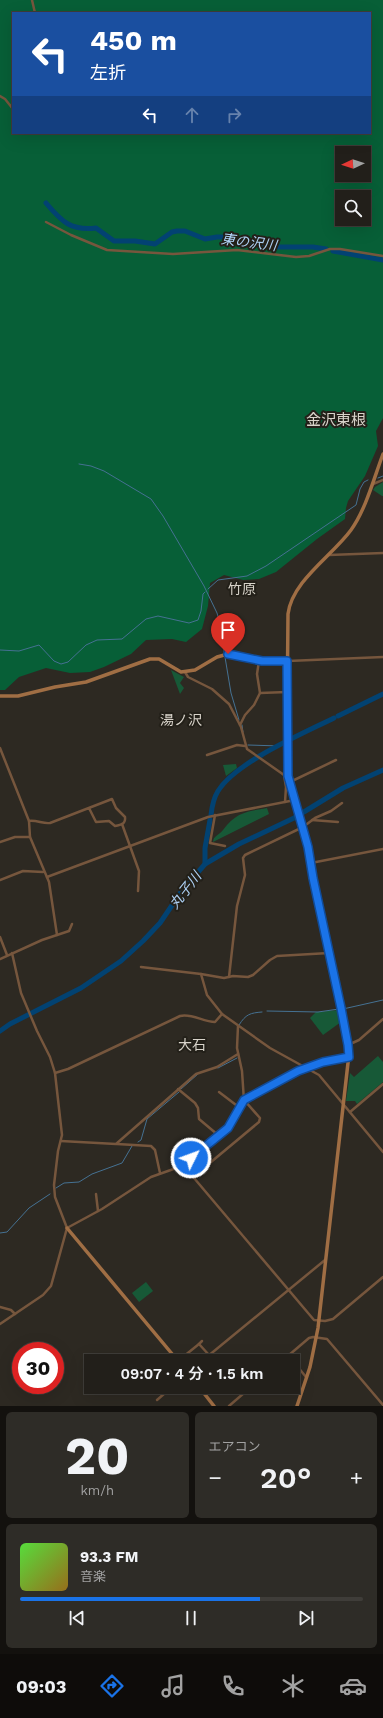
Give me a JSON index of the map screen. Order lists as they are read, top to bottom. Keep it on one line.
{"districts":["金沢東根","竹原","湯ノ沢","大石"],"water":["東の沢川","丸子川"],"north":"left","page":{"turn":["450 m","左折"],"limit":"30","trip":"09:07 · 4 分 · 1.5 km","tile":[["20","km/h"],"エアコン"],"heat":["−","20°","+"],"song":["93.3 FM","音楽"],"tabs":"09:03"}}
